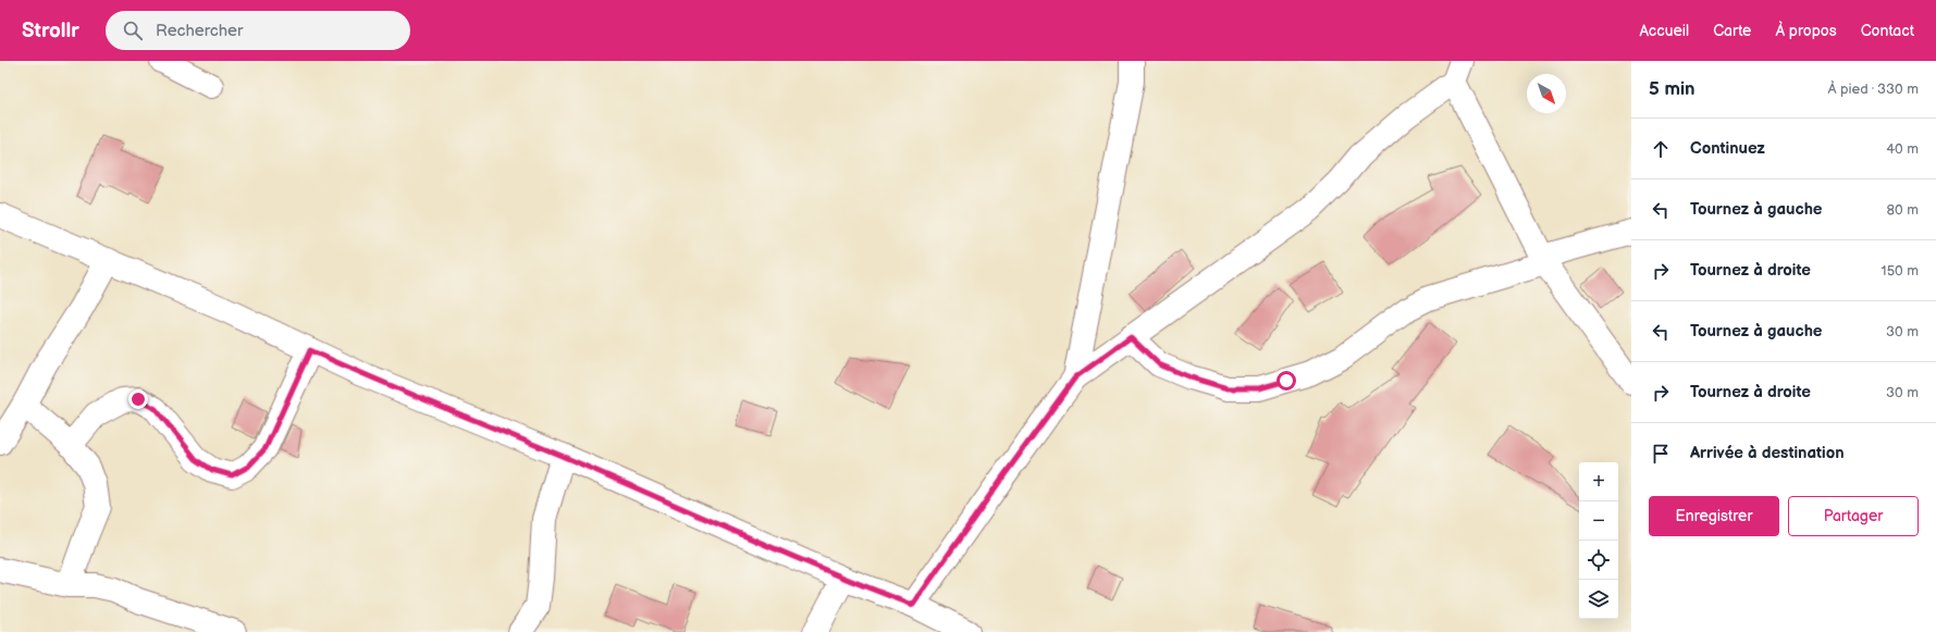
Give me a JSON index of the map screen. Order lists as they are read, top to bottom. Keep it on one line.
{"north":"bottom right","page":{"header":"Strollr","search":"Rechercher","nav":["Accueil","Carte","À propos","Contact"],"heading":["5 min","À pied · 330 m"],"list":[["Continuez","40 m"],["Tournez à gauche","80 m"],["Tournez à droite","150 m"],["Tournez à gauche","30 m"],["Tournez à droite","30 m"],"Arrivée à destination"],"map_buttons":["+","−"],"buttons":["Enregistrer","Partager"]}}
